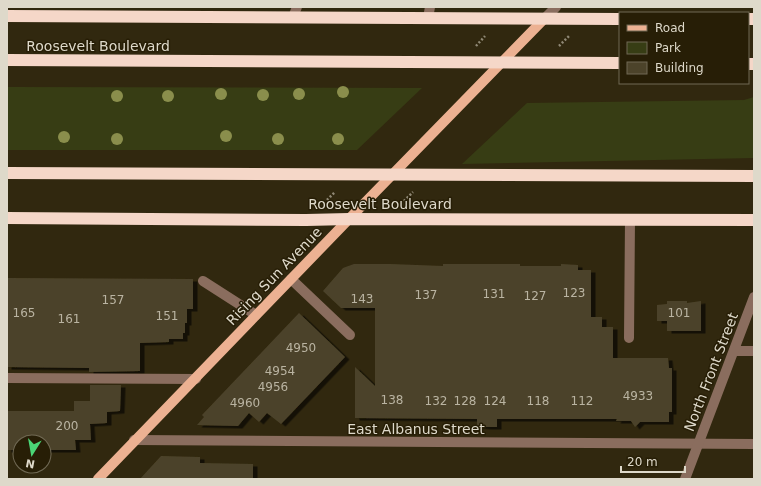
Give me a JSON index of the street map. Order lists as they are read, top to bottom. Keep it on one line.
{"streets":{"highway":["Roosevelt Boulevard"],"main road":["Rising Sun Avenue"],"street":["North Front Street","East Albanus Street"]},"crossings":[["Roosevelt Boulevard","Rising Sun Avenue"],["Rising Sun Avenue","East Albanus Street"],["North Front Street","East Albanus Street"]],"house_numbers":["123","131","137","127","143","157","165","101","151","161","4950","4954","4956","4933","138","132","128","124","118","112","4960","200"],"legend":["Road","Park","Building"],"scale_bar":"20 m","north":"bottom"}
